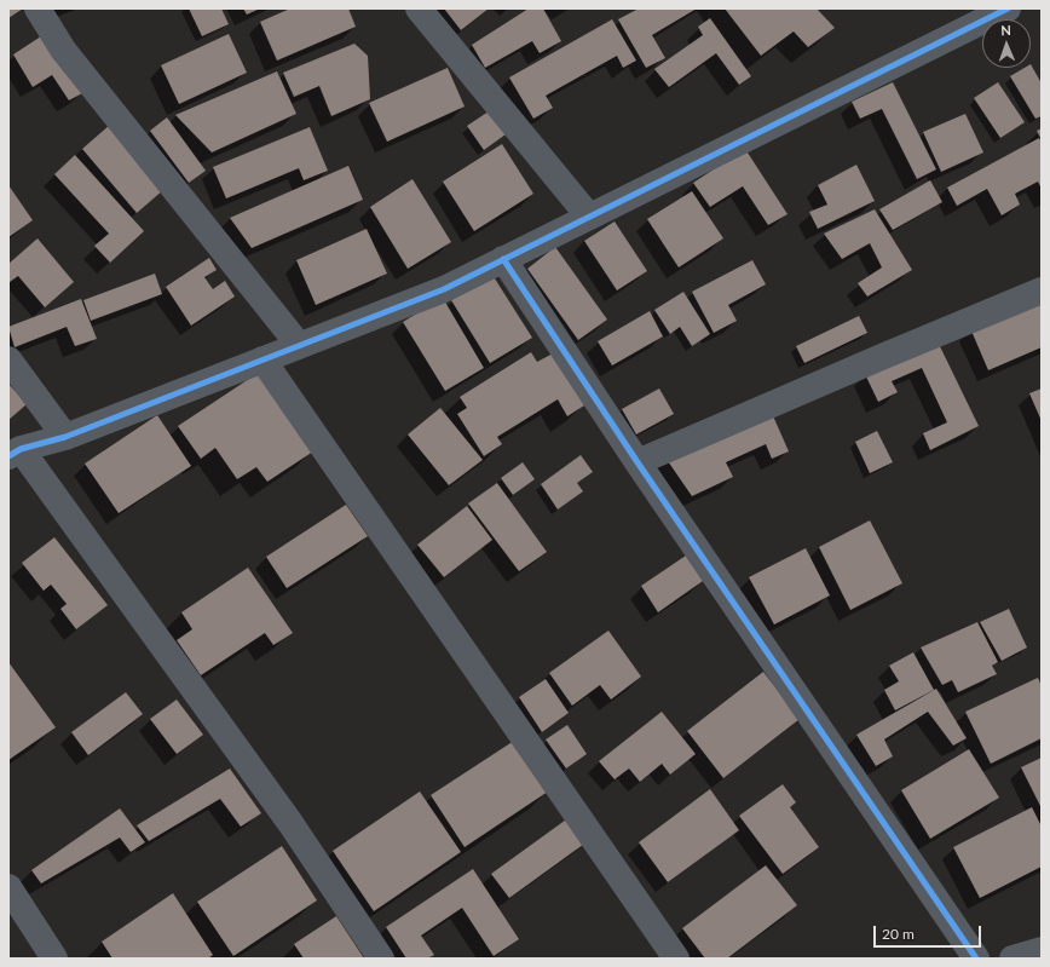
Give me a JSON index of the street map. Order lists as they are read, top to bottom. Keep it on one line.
{"scale_bar":"20 m","north":"top"}
